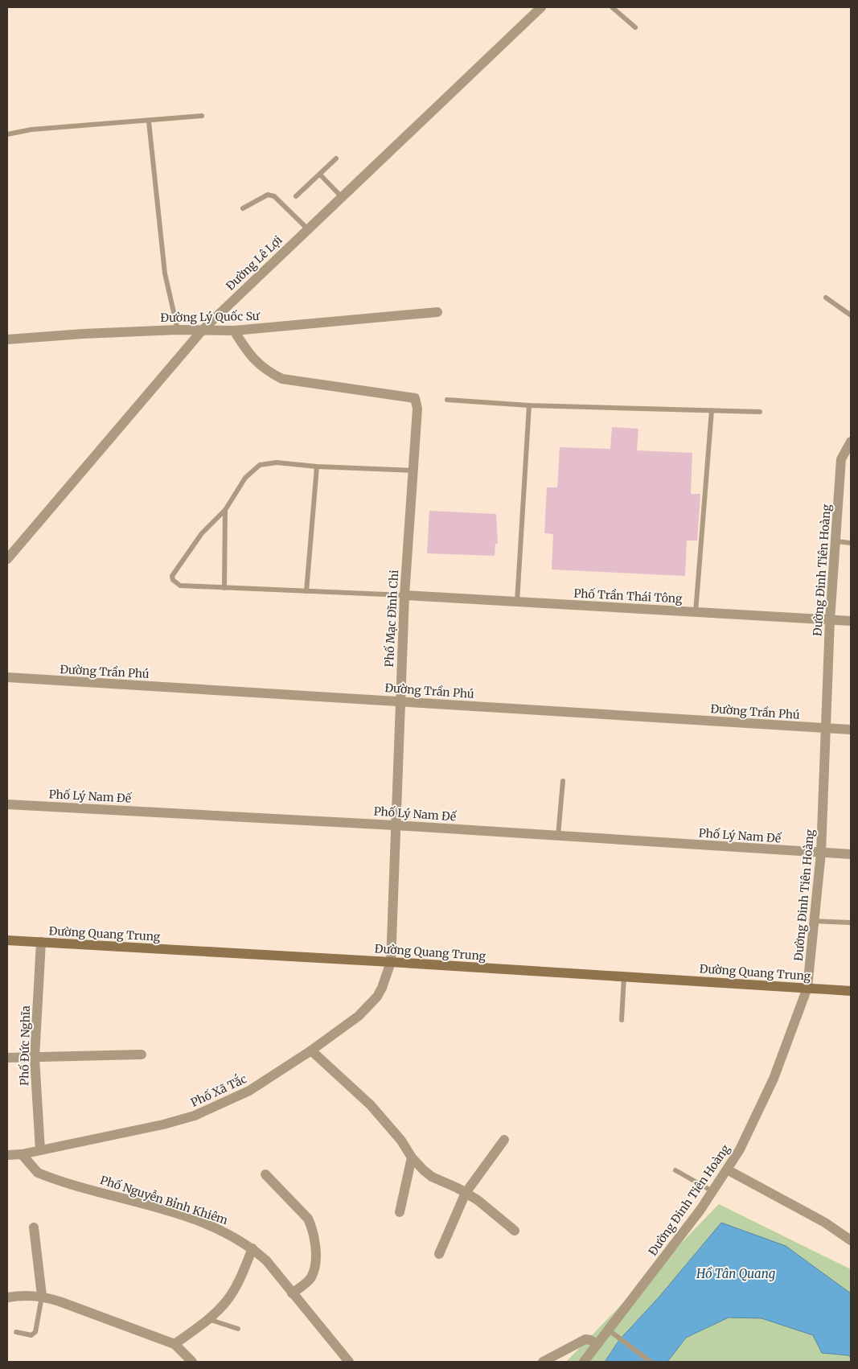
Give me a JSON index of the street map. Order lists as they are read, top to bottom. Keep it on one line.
{"streets":{"main road":["Đường Quang Trung"],"street":["Đường Lê Lợi","Đường Lý Quốc Sư","Đường Đinh Tiên Hoàng","Phố Trần Thái Tông","Phố Mạc Đĩnh Chi","Đường Trần Phú","Phố Lý Nam Đế","Phố Đức Nghĩa","Phố Xã Tắc","Phố Nguyễn Bỉnh Khiêm"]},"crossings":[["Đường Lê Lợi","Đường Lý Quốc Sư"],["Đường Lý Quốc Sư","Phố Mạc Đĩnh Chi"],["Đường Đinh Tiên Hoàng","Phố Trần Thái Tông"],["Đường Đinh Tiên Hoàng","Đường Trần Phú"],["Đường Đinh Tiên Hoàng","Phố Lý Nam Đế"],["Đường Đinh Tiên Hoàng","Đường Quang Trung"],["Phố Trần Thái Tông","Phố Mạc Đĩnh Chi"],["Phố Mạc Đĩnh Chi","Đường Trần Phú"],["Phố Mạc Đĩnh Chi","Phố Lý Nam Đế"],["Phố Mạc Đĩnh Chi","Đường Quang Trung"],["Phố Mạc Đĩnh Chi","Phố Xã Tắc"],["Đường Quang Trung","Phố Đức Nghĩa"],["Đường Quang Trung","Phố Xã Tắc"],["Phố Đức Nghĩa","Phố Xã Tắc"],["Phố Xã Tắc","Phố Nguyễn Bỉnh Khiêm"]],"water":["Hồ Tân Quang"]}
